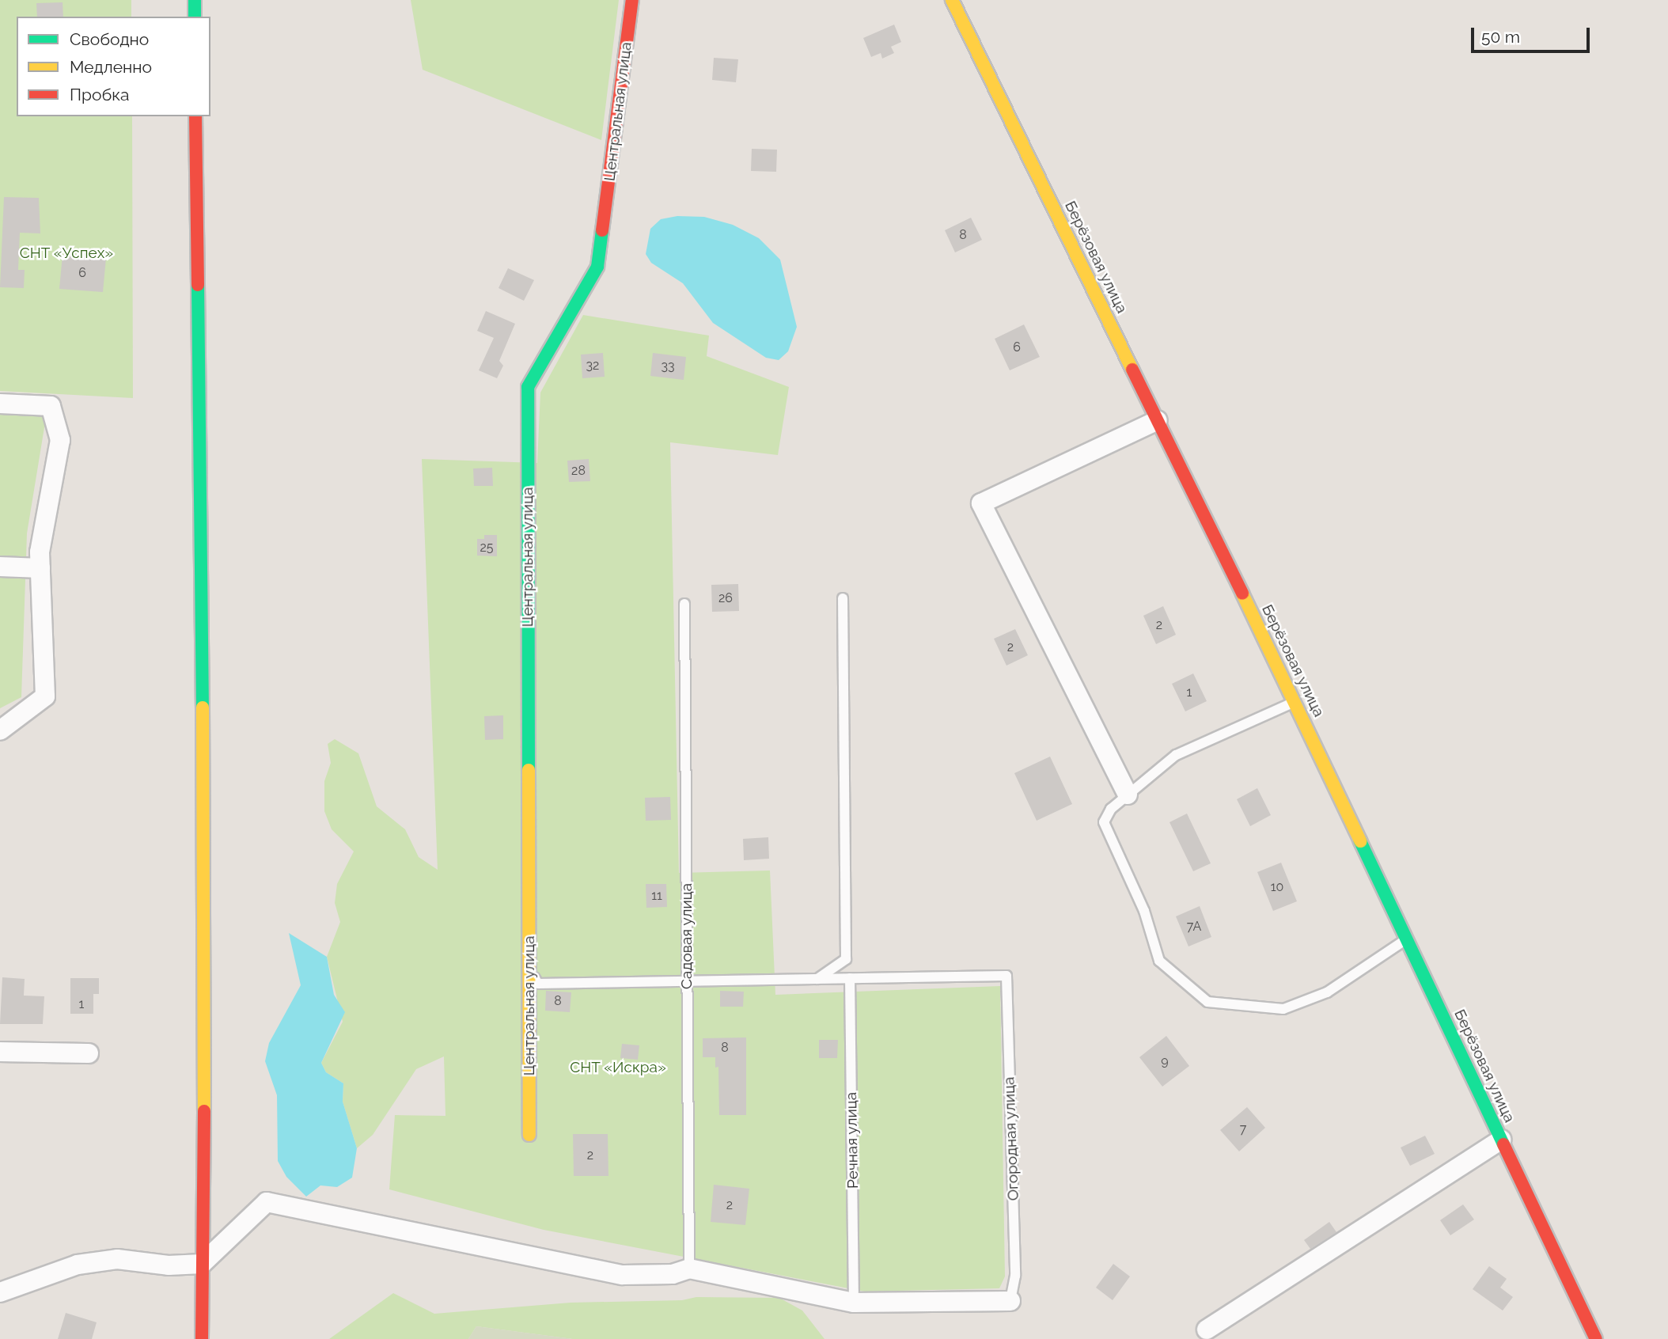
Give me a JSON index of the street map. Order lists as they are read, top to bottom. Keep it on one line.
{"streets":{"street":["Центральная улица","Берёзовая улица"],"lane":["Садовая улица","Огородная улица","Речная улица"]},"crossings":[["Огородная улица","Речная улица"]],"parks":["СНТ «Успех»","СНТ «Искра»"],"house_numbers":["8","6","6","32","33","28","25","26","2","2","1","10","11","7А","8","1","8","9","7","2","2"],"legend":["Свободно","Медленно","Пробка"],"scale_bar":"50 m"}
